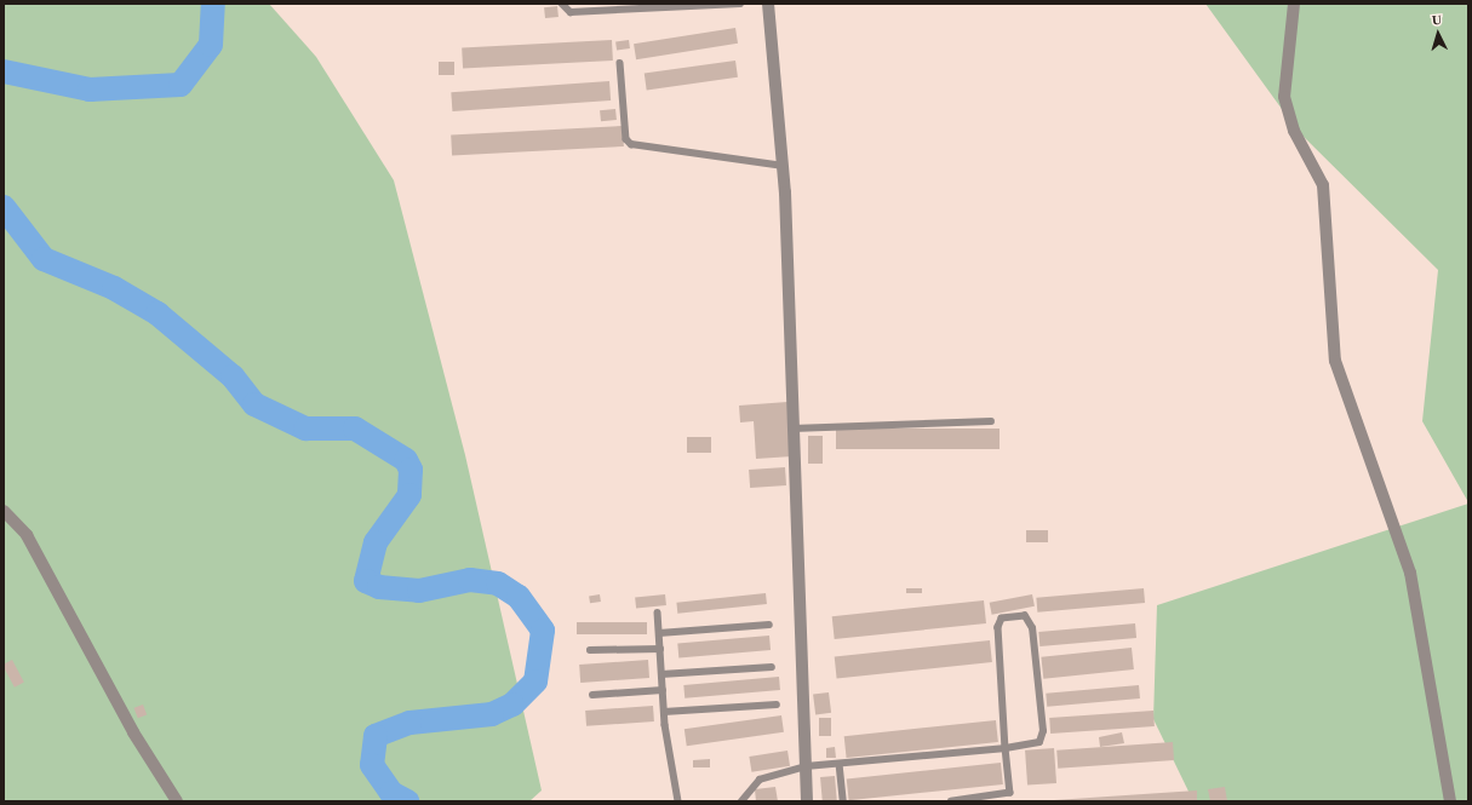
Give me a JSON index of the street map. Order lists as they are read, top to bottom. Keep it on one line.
{"north":"top"}
